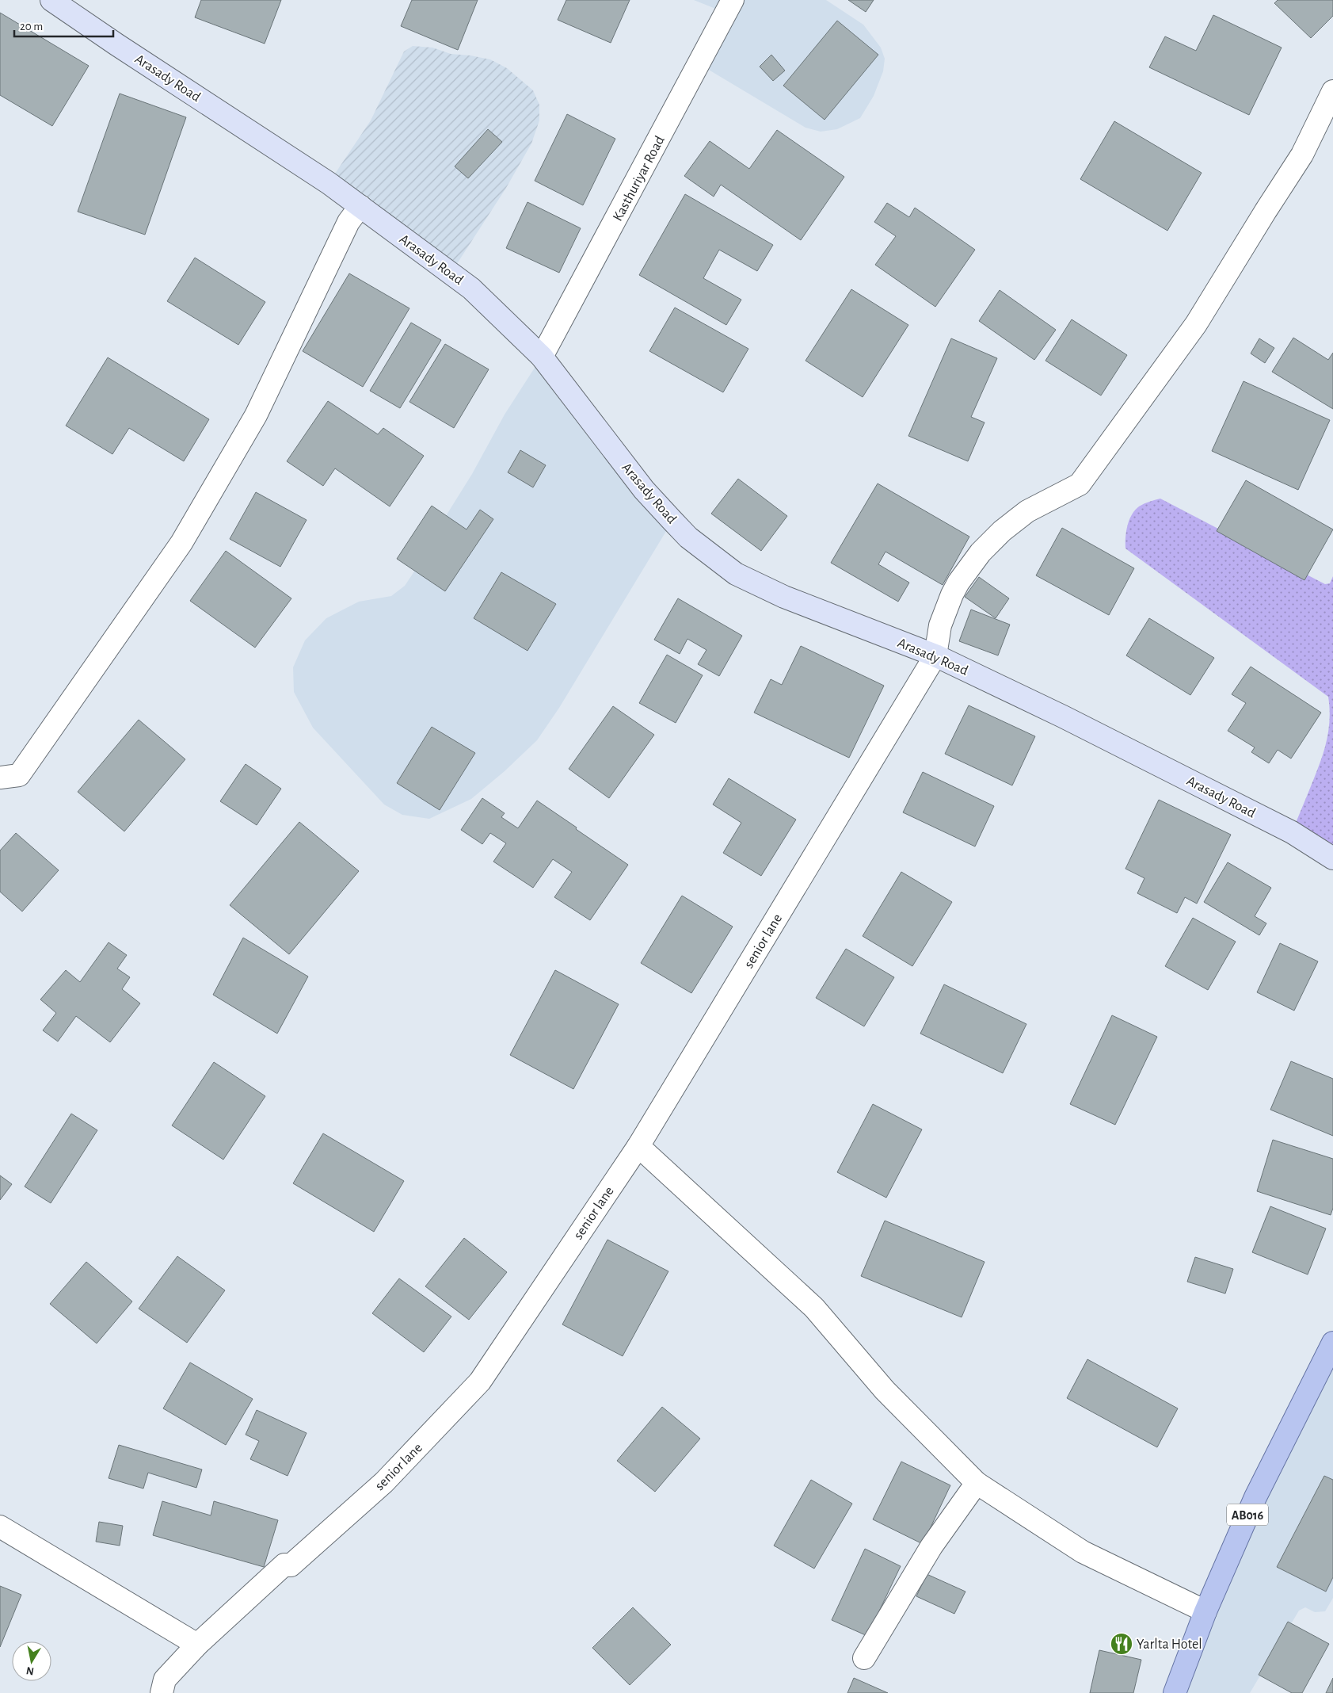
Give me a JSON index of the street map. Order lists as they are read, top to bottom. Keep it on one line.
{"streets":{"main road":["Arasady Road","AB016"],"street":["Kasthuriyar Road","senior lane"]},"crossings":[["Arasady Road","Kasthuriyar Road"],["Arasady Road","senior lane"]],"places":{"restaurant":["Yarlta Hotel"]},"scale_bar":"20 m","north":"bottom"}
